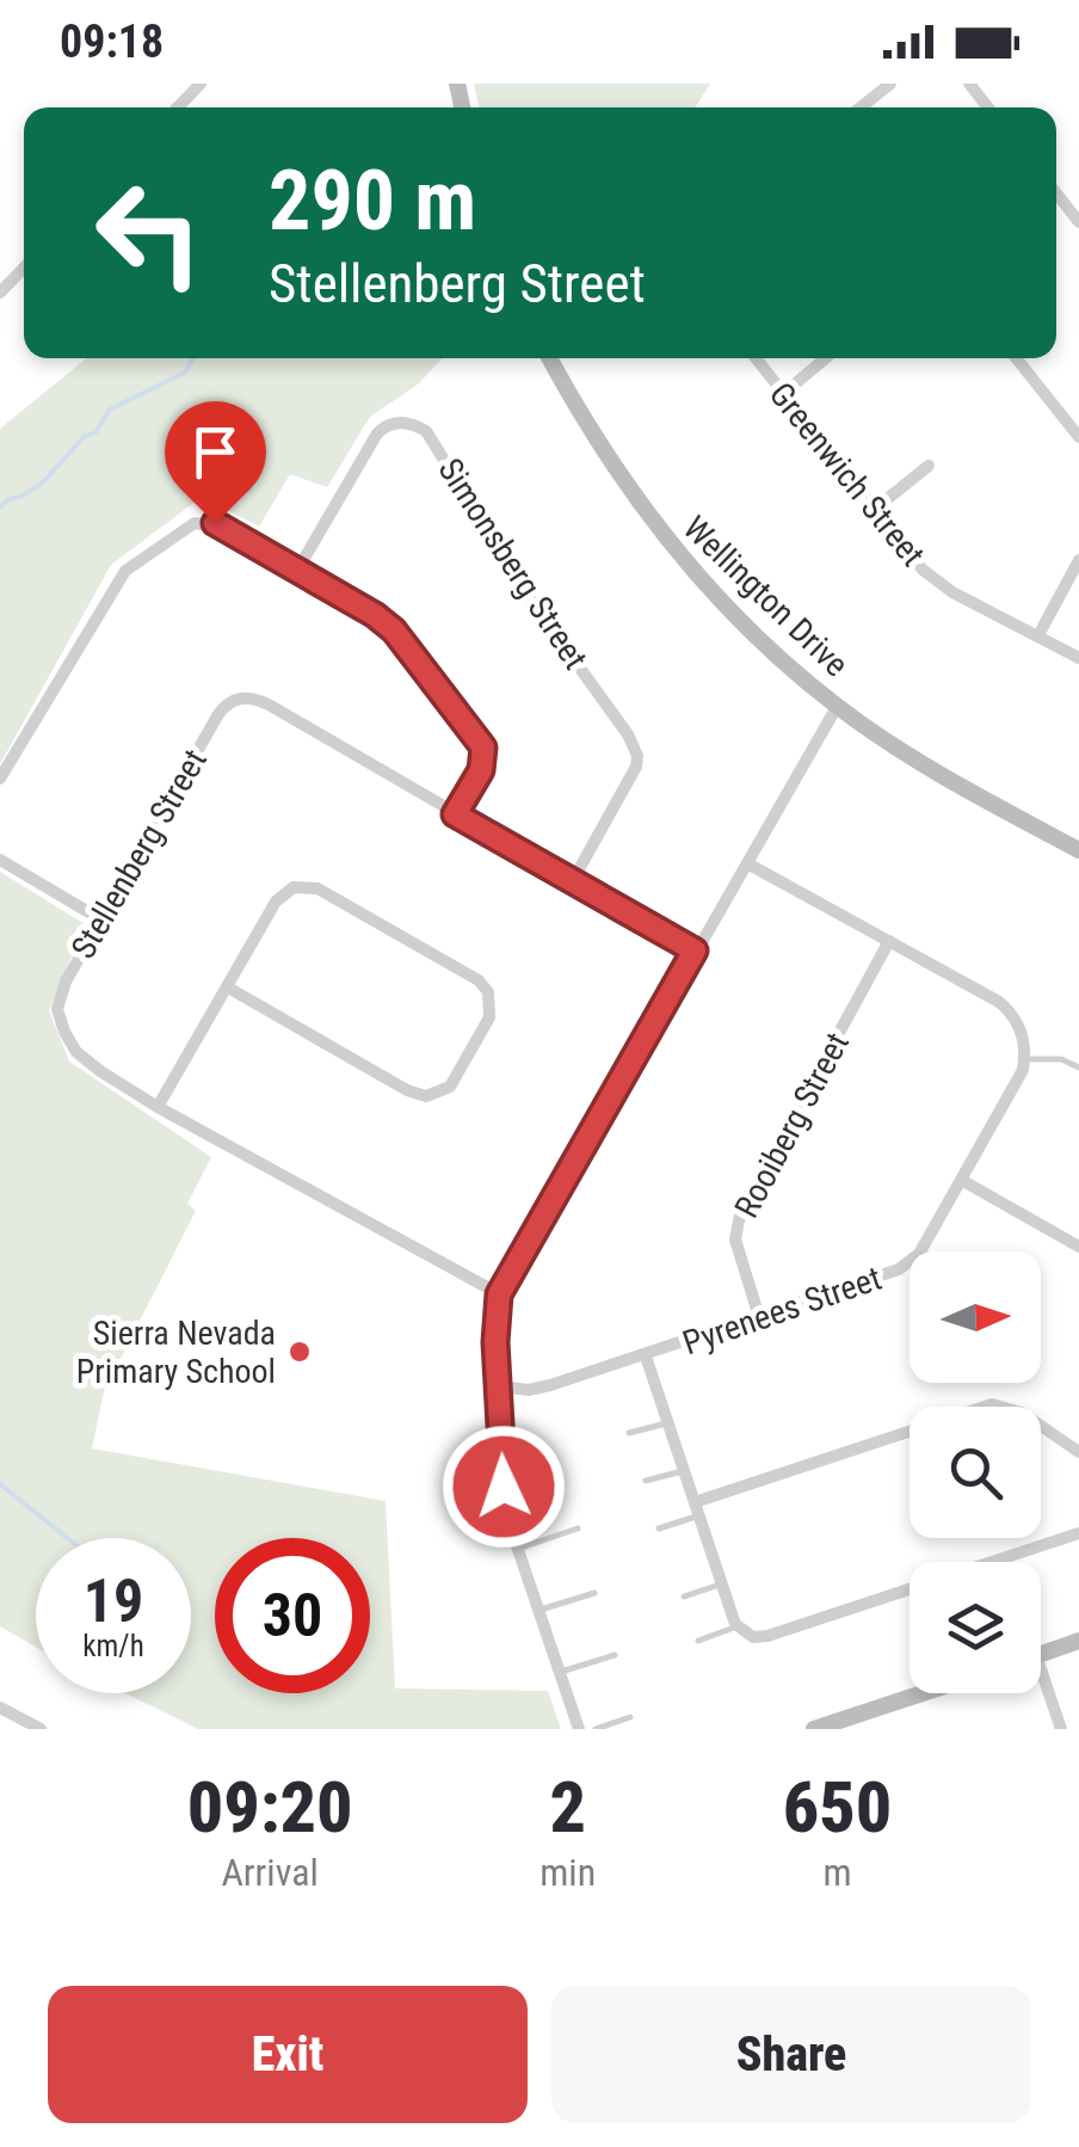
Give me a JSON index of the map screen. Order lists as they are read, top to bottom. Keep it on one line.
{"streets":{"street":["Greenwich Street","Simonsberg Street","Wellington Drive","Stellenberg Street","Rooiberg Street","Pyrenees Street"]},"crossings":[["Simonsberg Street","Stellenberg Street"],["Rooiberg Street","Pyrenees Street"]],"places":["Sierra Nevada Primary School"],"north":"right","page":{"status":"09:18","turn":["290 m","Stellenberg Street"],"speed":"19 km/h","limit":"30","eta":["09:20","Arrival","2","min","650","m"],"buttons":["Exit","Share"]}}
